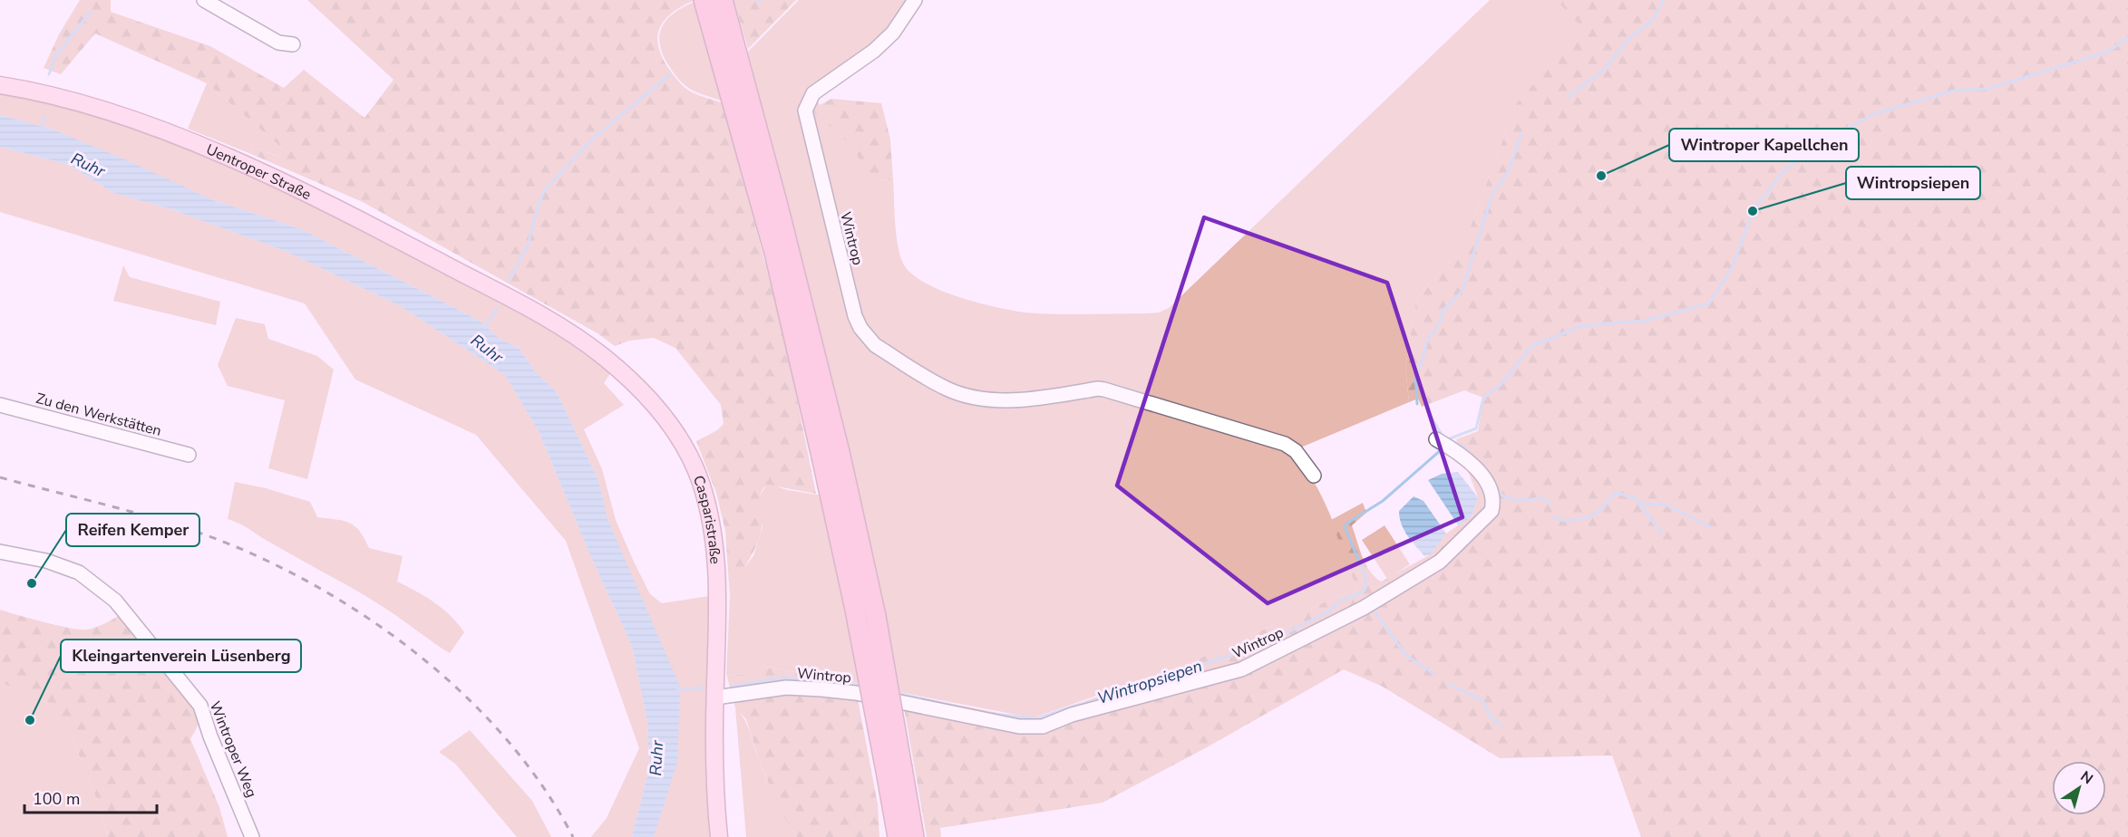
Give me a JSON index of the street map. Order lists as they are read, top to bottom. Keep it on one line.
{"streets":{"main road":["Uentroper Straße","Casparistraße"],"street":["Wintrop","Zu den Werkstätten","Wintroper Weg"]},"crossings":[["Uentroper Straße","Casparistraße"],["Wintrop","Casparistraße"]],"water":["Ruhr","Wintropsiepen"],"places":["Wintroper Kapellchen","Wintropsiepen","Reifen Kemper","Kleingartenverein Lüsenberg"],"scale_bar":"100 m","north":"top right"}
